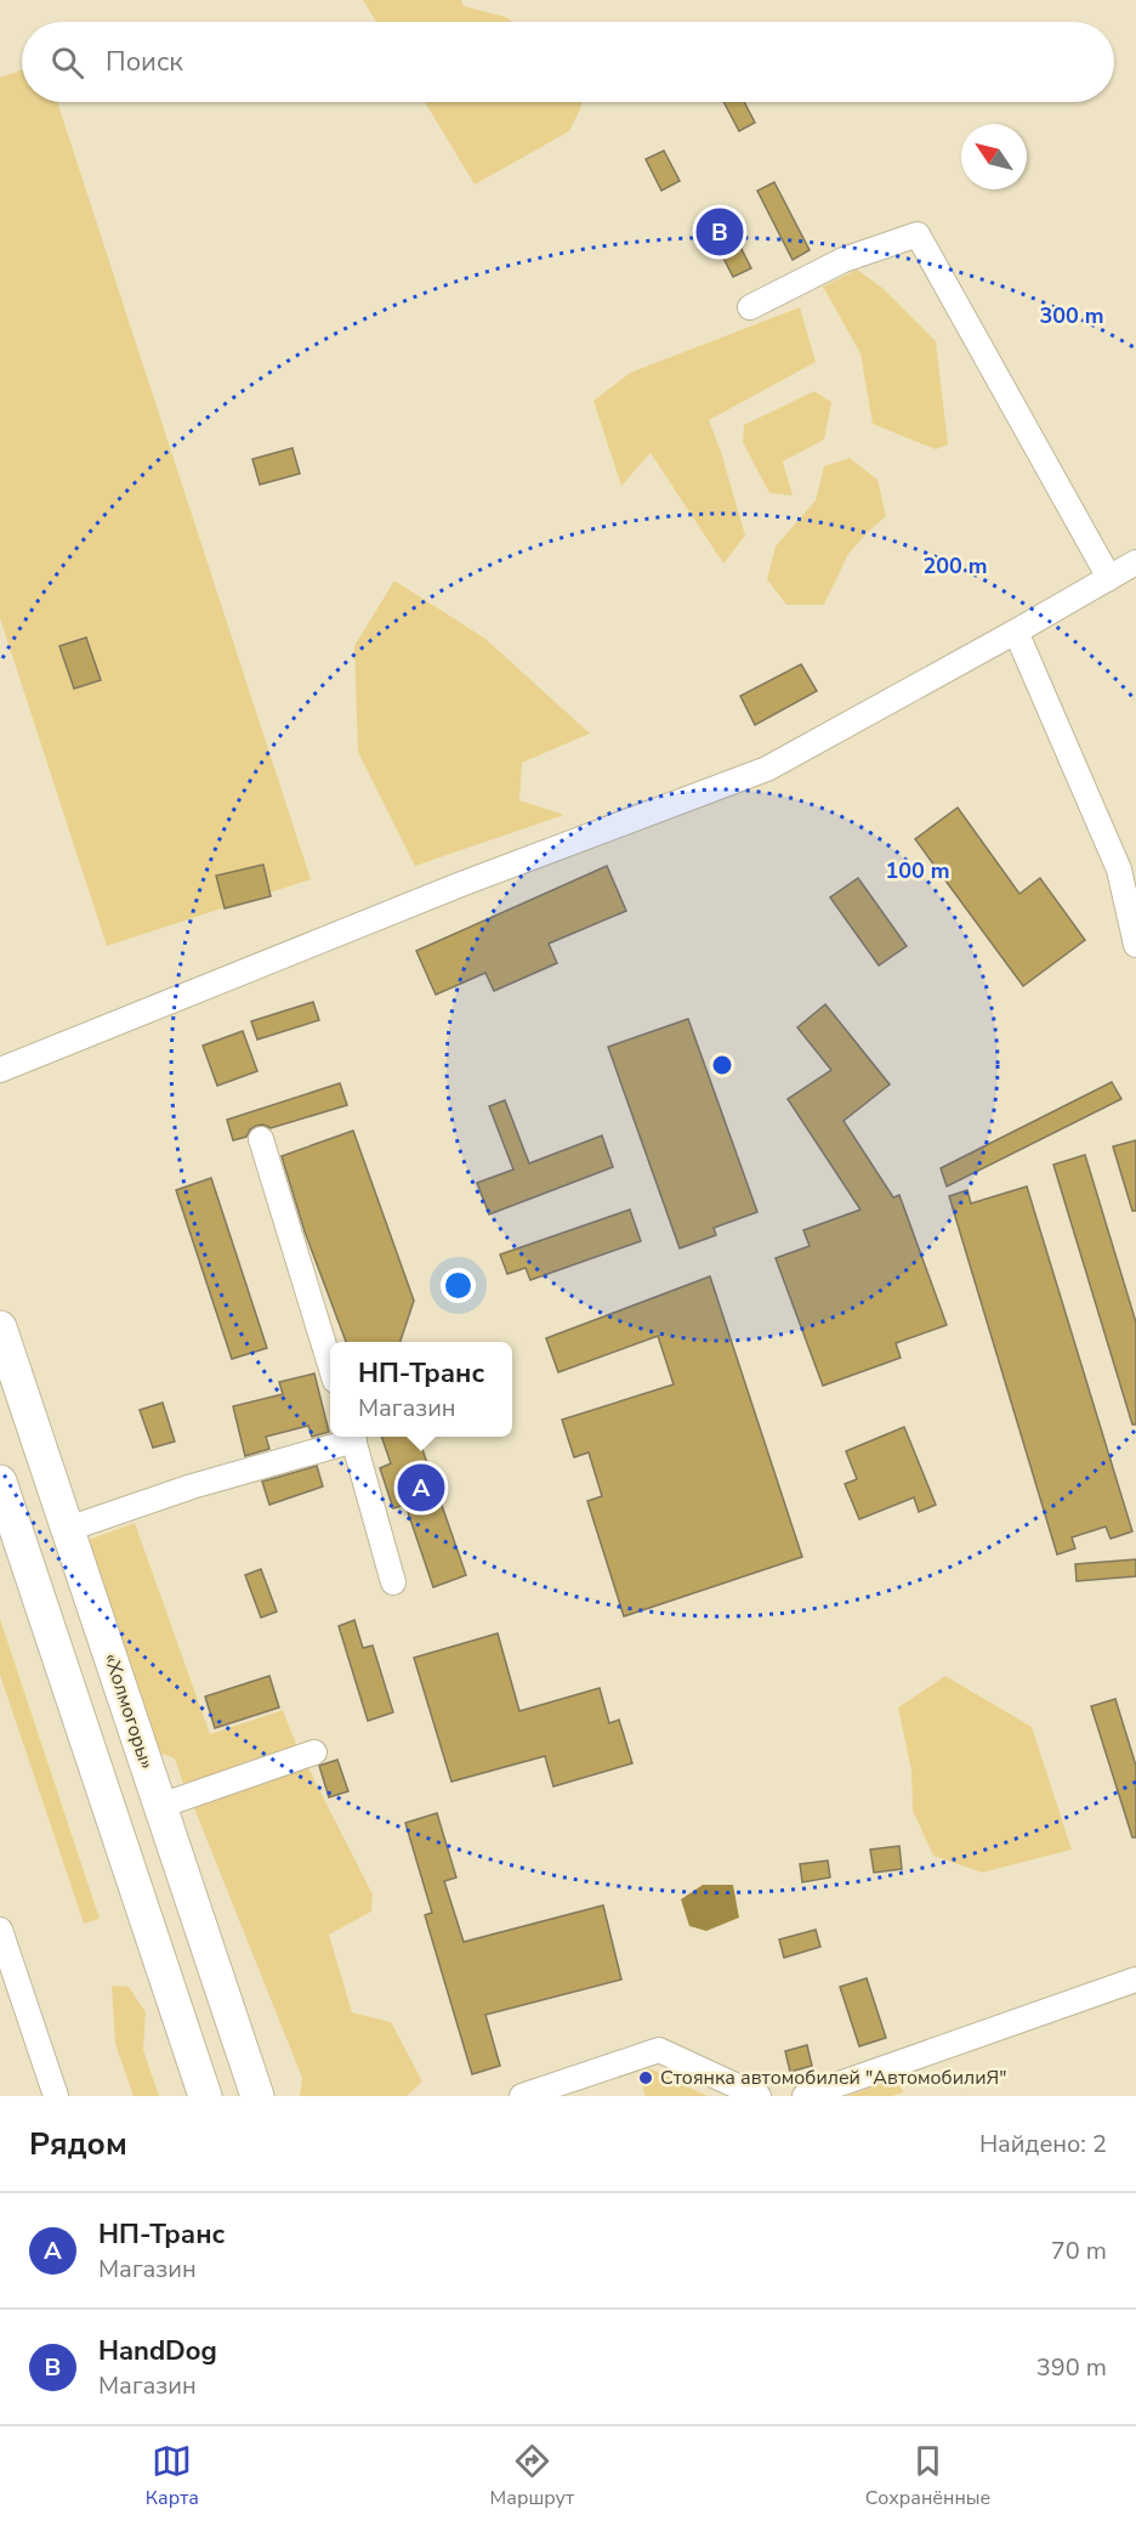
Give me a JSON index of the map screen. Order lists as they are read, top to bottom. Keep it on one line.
{"streets":{"highway":["«Холмогоры»"]},"places":["Стоянка автомобилей \"АвтомобилиЯ\""],"north":"top left","page":{"search":"Поиск","pins":["B","A"],"popup":["НП-Транс","Магазин"],"heading":["Рядом","Найдено: 2"],"list":[{"mark":"A","name":"НП-Транс","note":"Магазин","value":"70 m"},{"mark":"B","name":"HandDog","note":"Магазин","value":"390 m"}],"nav":["Карта","Маршрут","Сохранённые"]},"rings":["300 m","200 m","100 m"]}
